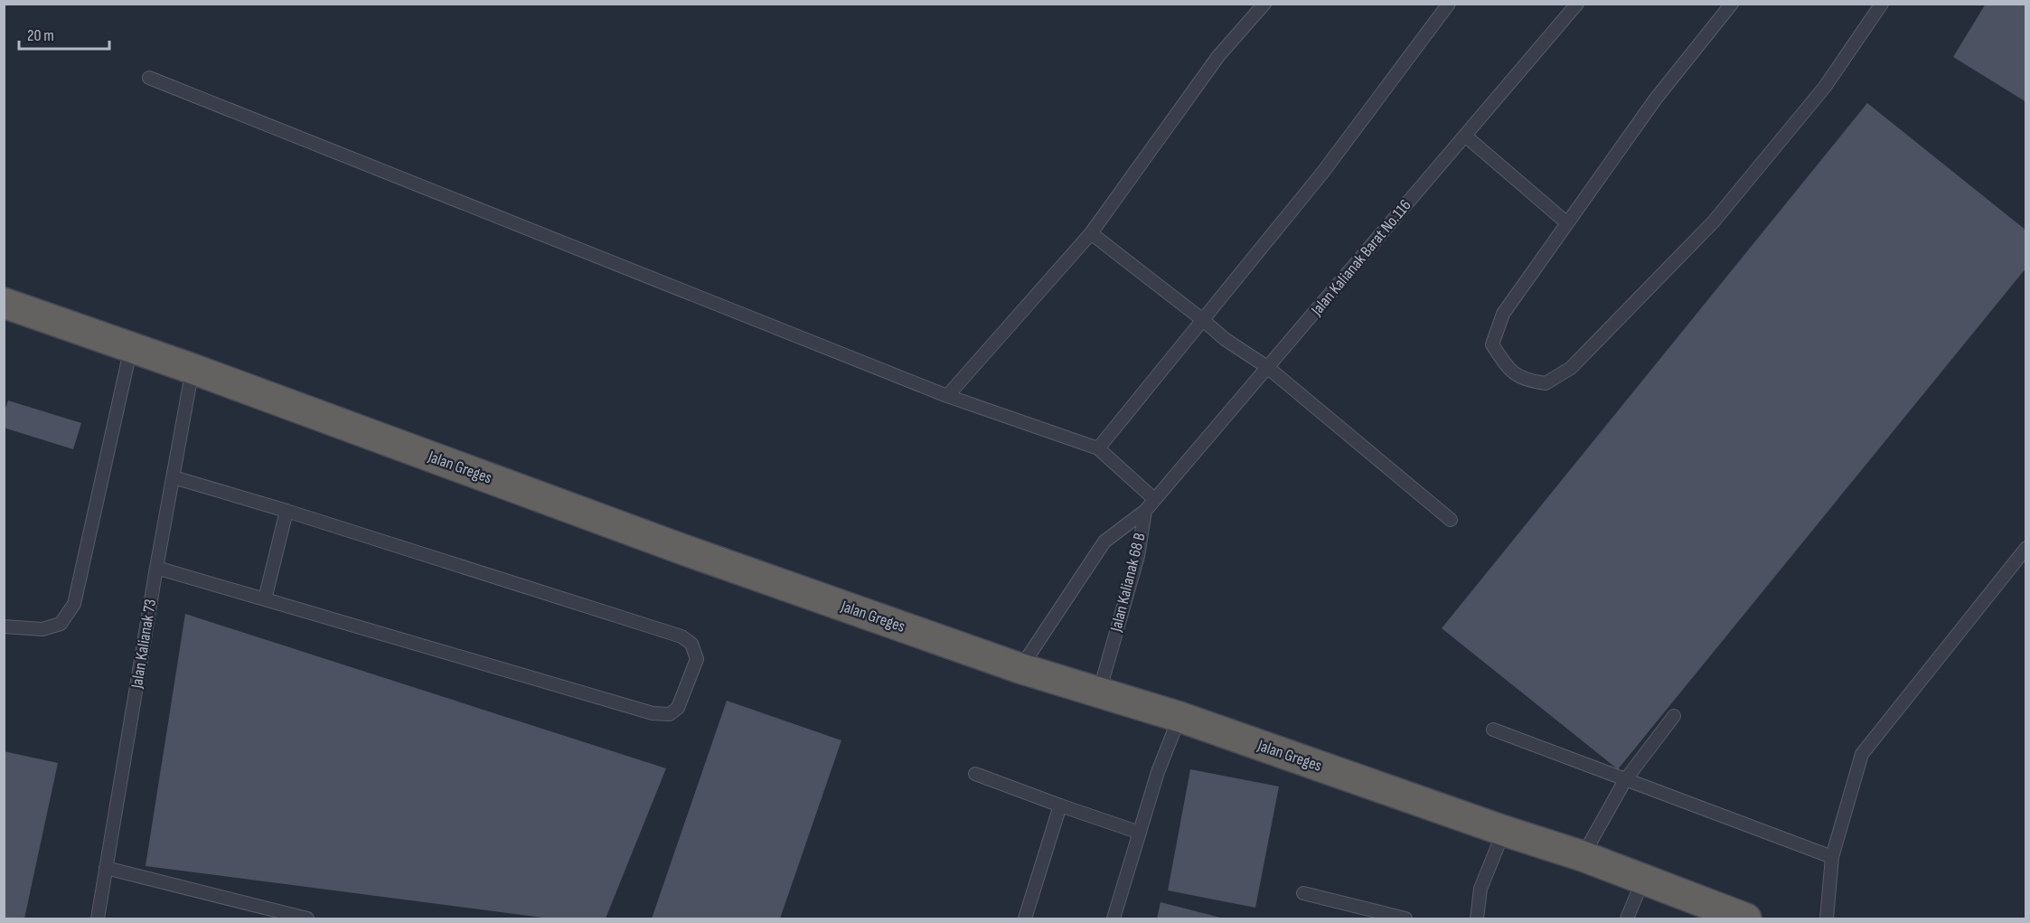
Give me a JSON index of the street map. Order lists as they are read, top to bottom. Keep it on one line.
{"streets":{"highway":["Jalan Greges"],"lane":["Jalan Kalianak Barat No.116","Jalan Kalianak 68 B","Jalan Kalianak 73"]},"crossings":[["Jalan Kalianak Barat No.116","Jalan Kalianak 68 B"],["Jalan Greges","Jalan Kalianak 68 B"],["Jalan Greges","Jalan Kalianak 73"]],"scale_bar":"20 m"}
